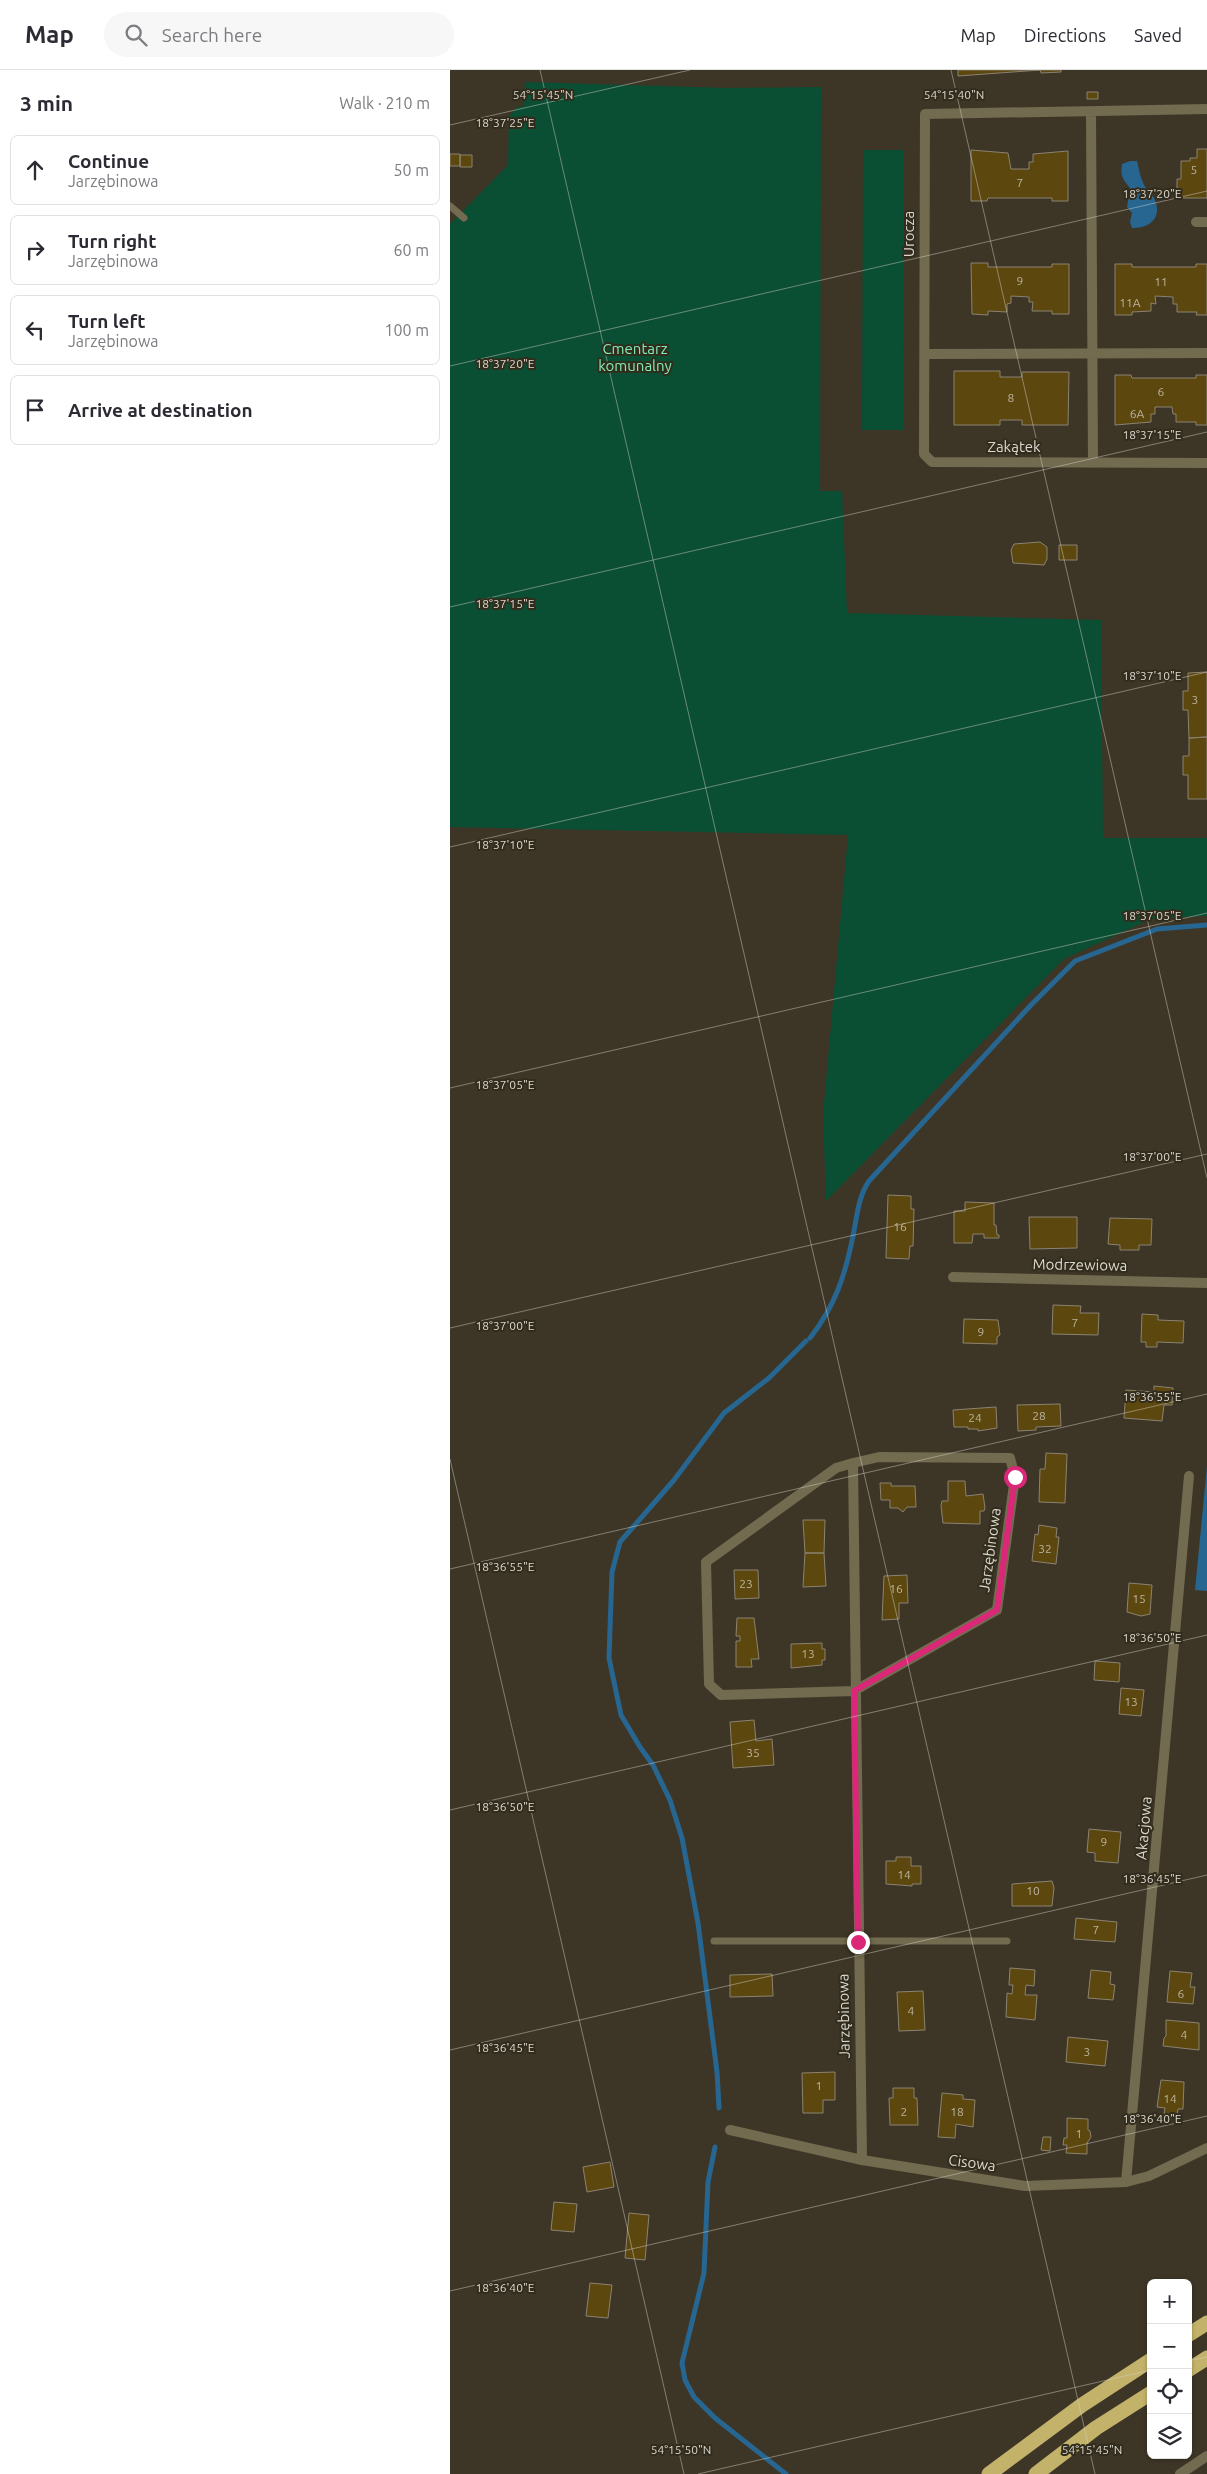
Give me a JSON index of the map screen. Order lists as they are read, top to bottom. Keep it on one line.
{"streets":{"street":["Urocza","Zakątek","Modrzewiowa","Jarzębinowa","Akacjowa","Cisowa"]},"crossings":[["Urocza","Zakątek"],["Jarzębinowa","Cisowa"],["Akacjowa","Cisowa"]],"parks":["Cmentarz komunalny"],"house_numbers":["5","7","9","11","11A","6","8","6A","3","16","7","9","28","24","32","23","16","15","13","13","35","9","14","10","7","6","4","4","3","1","14","2","18","1"],"page":{"header":"Map","search":"Search here","nav":["Map","Directions","Saved"],"heading":["3 min","Walk · 210 m"],"list":[["Continue","Jarzębinowa","50 m"],["Turn right","Jarzębinowa","60 m"],["Turn left","Jarzębinowa","100 m"],"Arrive at destination"],"map_buttons":["+","−"]},"coordinates":["54°15'45\"N","54°15'40\"N","18°37'25\"E","18°37'20\"E","18°37'15\"E","18°37'10\"E","18°37'05\"E","18°37'00\"E","18°36'55\"E","18°36'50\"E","18°36'45\"E","18°36'40\"E","54°15'50\"N"]}
